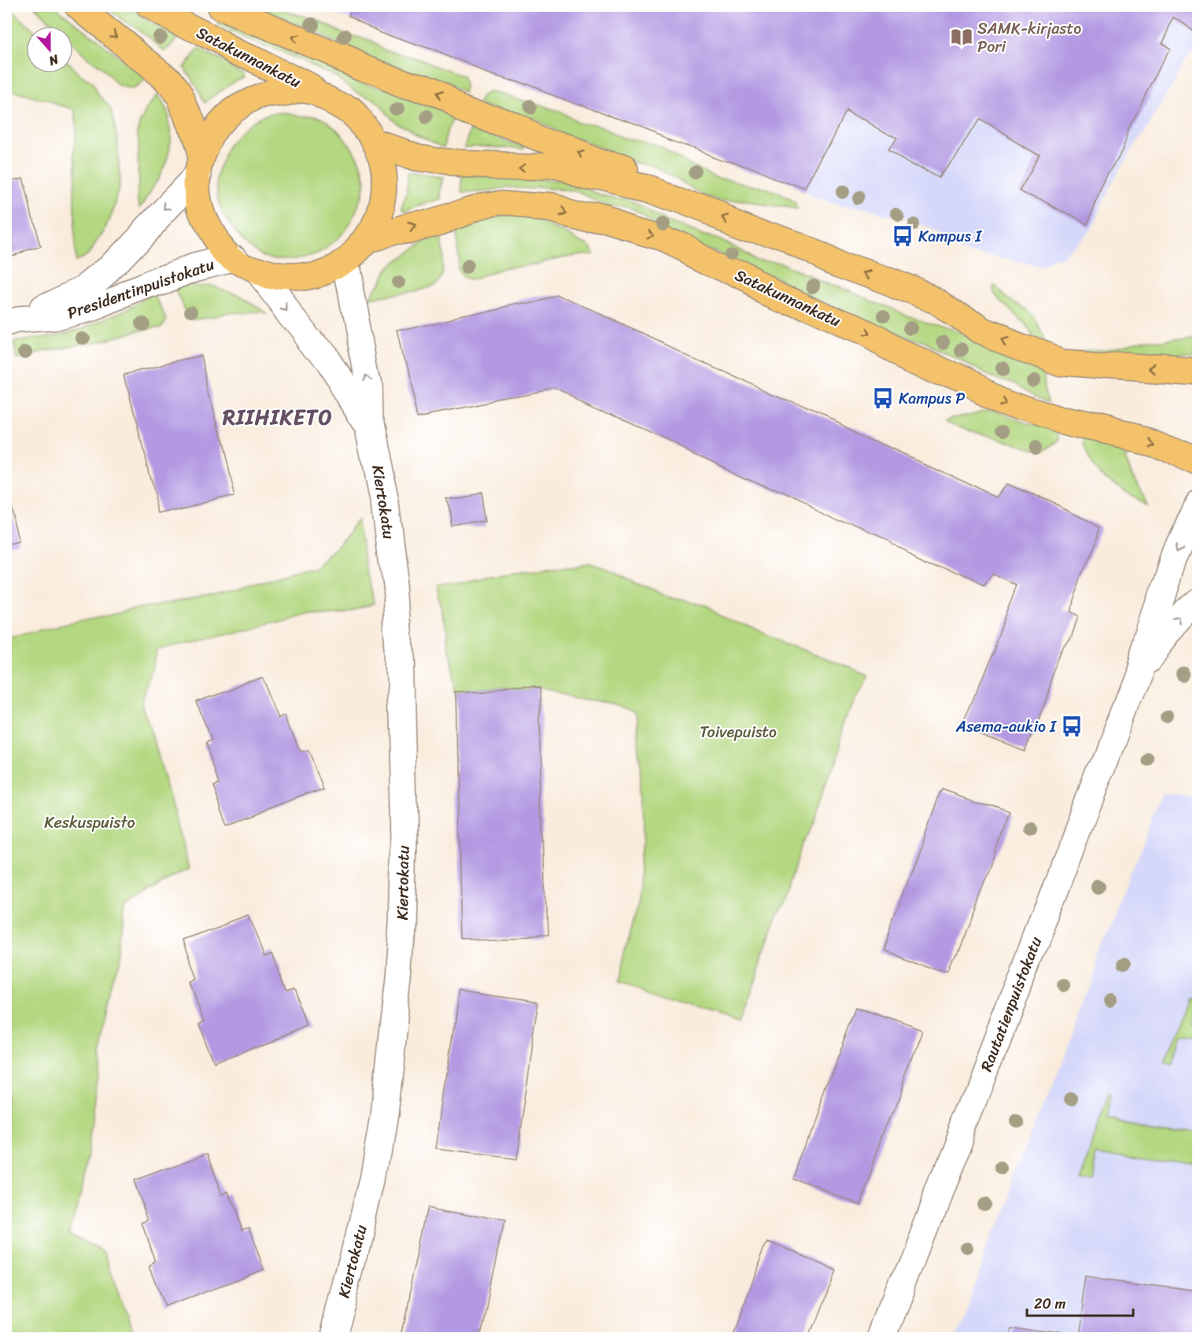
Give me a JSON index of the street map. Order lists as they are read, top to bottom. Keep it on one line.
{"streets":{"main road":["Satakunnankatu"],"street":["Presidentinpuistokatu","Kiertokatu","Rautatienpuistokatu"]},"districts":["RIIHIKETO"],"parks":["Toivepuisto","Keskuspuisto"],"places":{"library":["SAMK-kirjasto Pori"],"bus stop":["Kampus I","Kampus P","Asema-aukio I"]},"scale_bar":"20 m","north":"bottom"}
